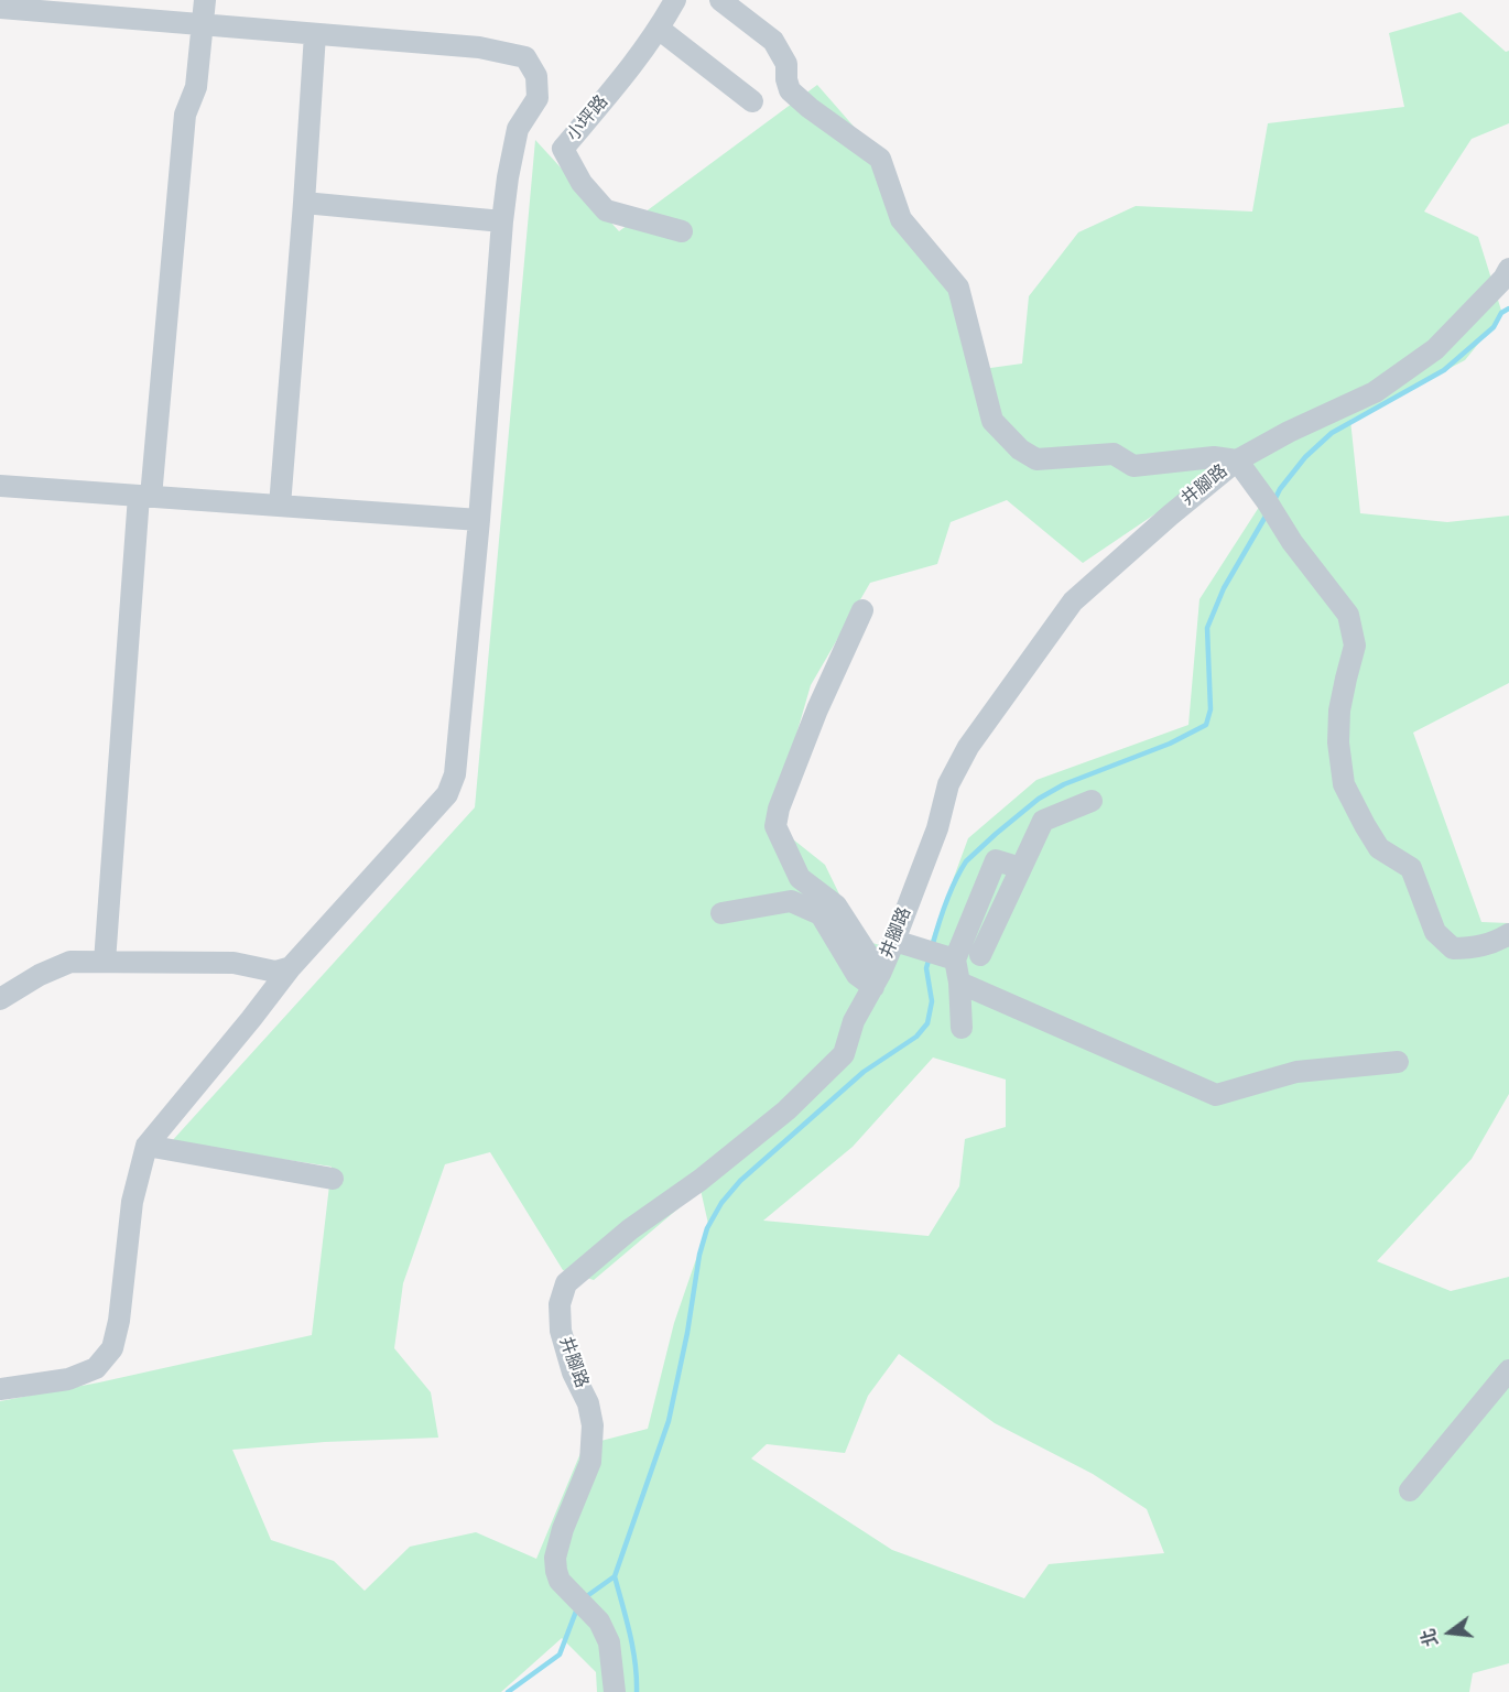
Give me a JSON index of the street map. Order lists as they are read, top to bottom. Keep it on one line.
{"streets":{"street":["小坪路","井腳路"]},"north":"left"}
